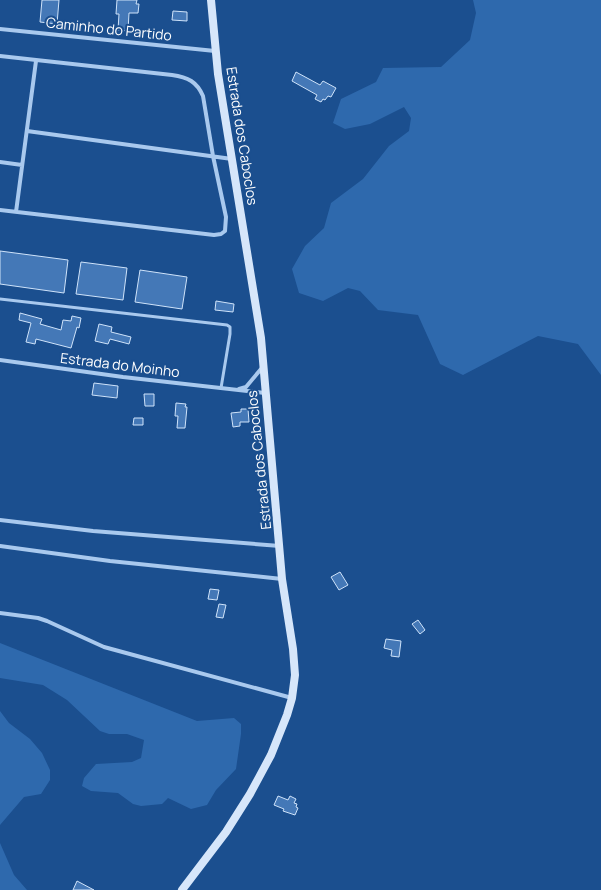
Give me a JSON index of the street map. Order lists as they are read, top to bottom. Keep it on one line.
{"streets":{"street":["Caminho do Partido","Estrada dos Caboclos","Estrada do Moinho"]},"crossings":[["Caminho do Partido","Estrada dos Caboclos"],["Estrada dos Caboclos","Estrada do Moinho"]]}
